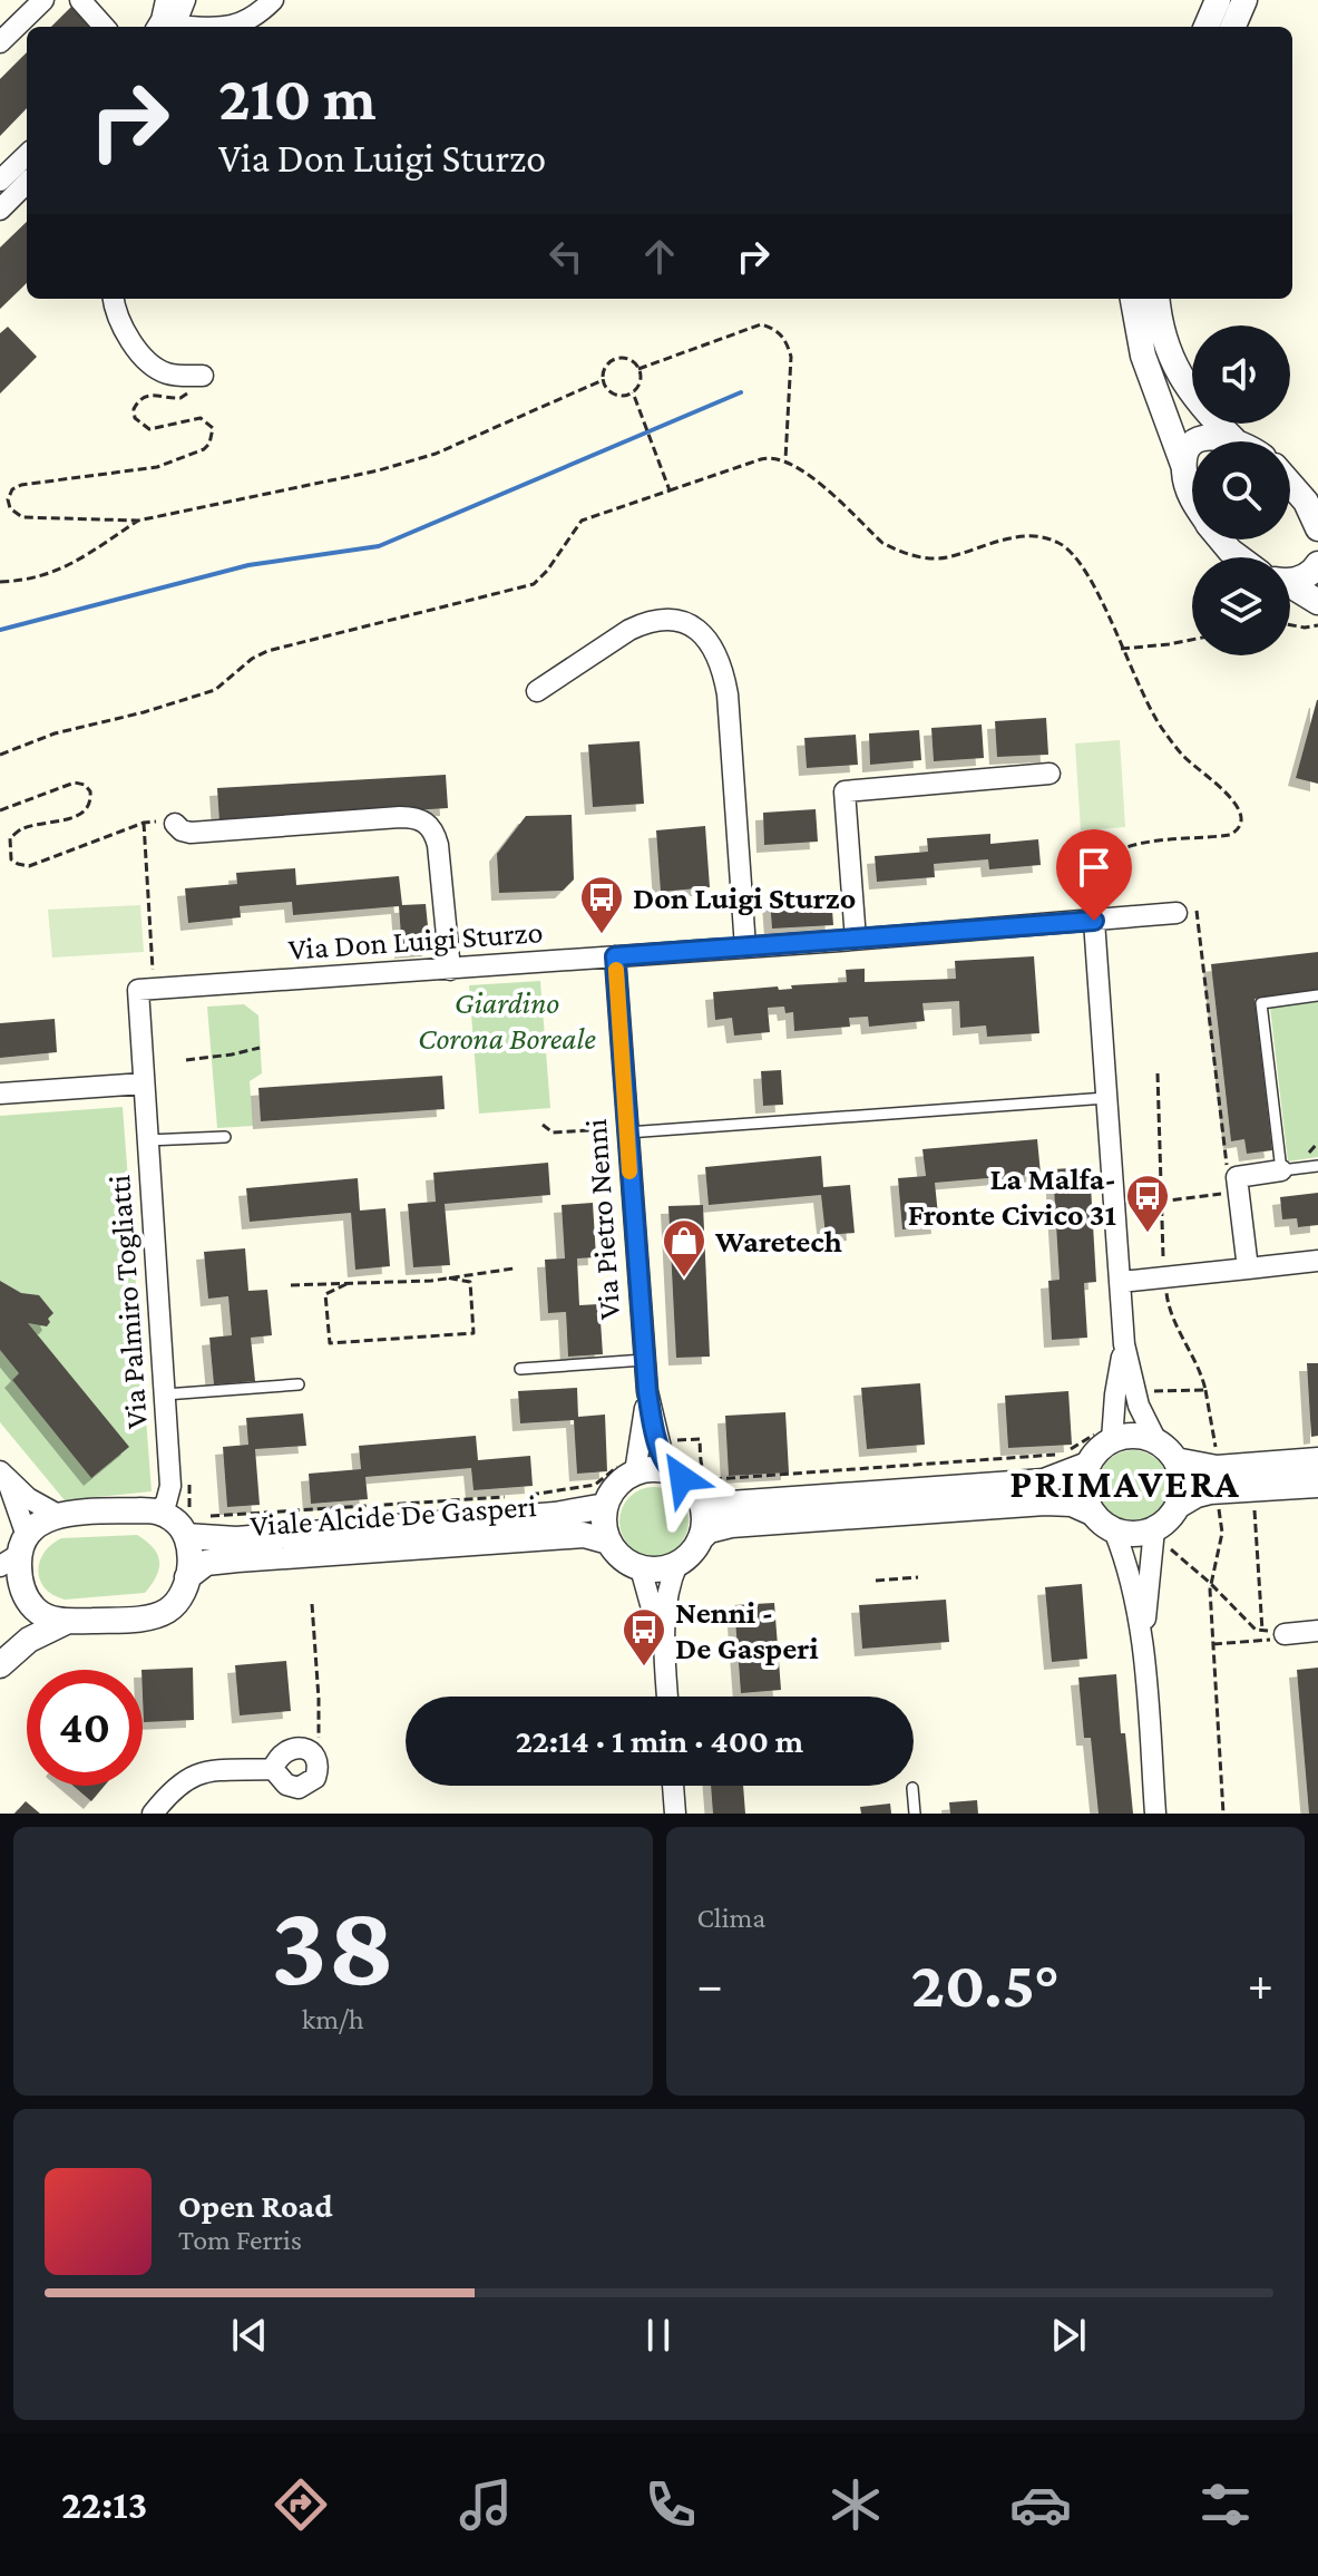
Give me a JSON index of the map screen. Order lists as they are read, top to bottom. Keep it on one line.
{"streets":{"street":["Via Don Luigi Sturzo","Via Pietro Nenni","Via Palmiro Togliatti","Viale Alcide De Gasperi"]},"crossings":[["Via Don Luigi Sturzo","Via Pietro Nenni"],["Via Don Luigi Sturzo","Via Palmiro Togliatti"],["Via Pietro Nenni","Viale Alcide De Gasperi"],["Via Palmiro Togliatti","Viale Alcide De Gasperi"]],"districts":["PRIMAVERA"],"parks":["Giardino Corona Boreale"],"places":{"bus stop":["Don Luigi Sturzo","La Malfa- Fronte Civico 31","Nenni - De Gasperi"],"shop":["Waretech"]},"page":{"turn":["210 m","Via Don Luigi Sturzo"],"limit":"40","trip":"22:14 · 1 min · 400 m","tile":[["38","km/h"],"Clima"],"heat":["−","20.5°","+"],"song":["Open Road","Tom Ferris"],"tabs":"22:13"}}
